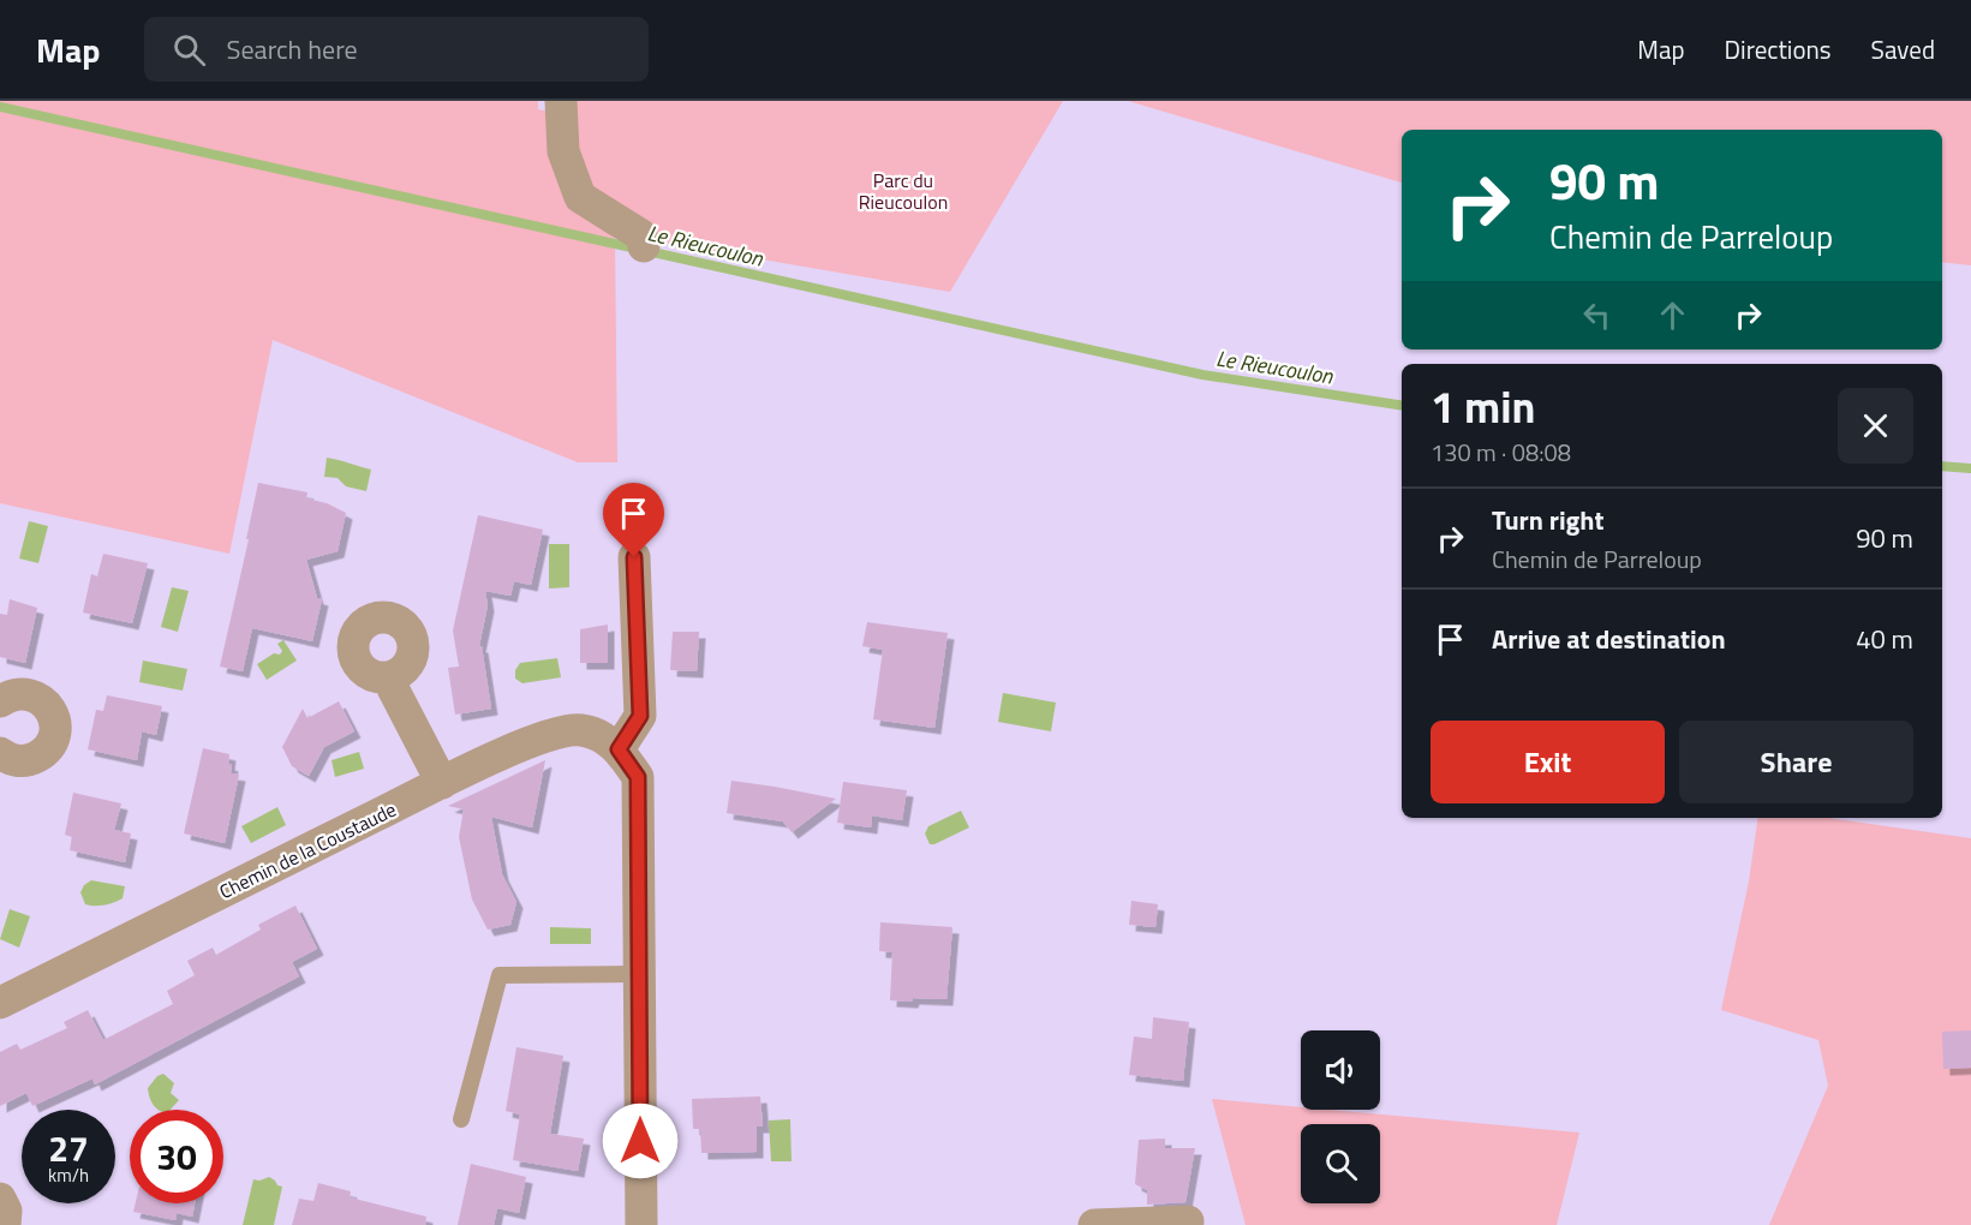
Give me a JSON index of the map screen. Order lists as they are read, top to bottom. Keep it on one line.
{"streets":{"street":["Chemin de la Coustaude"]},"water":["Le Rieucoulon"],"parks":["Parc du Rieucoulon"],"page":{"header":"Map","search":"Search here","nav":["Map","Directions","Saved"],"turn":["90 m","Chemin de Parreloup"],"heading":["1 min","130 m · 08:08"],"list":[{"name":"Turn right","note":"Chemin de Parreloup","value":"90 m"},{"name":"Arrive at destination","value":"40 m"}],"buttons":["Exit","Share"],"speed":"27 km/h","limit":"30"}}
